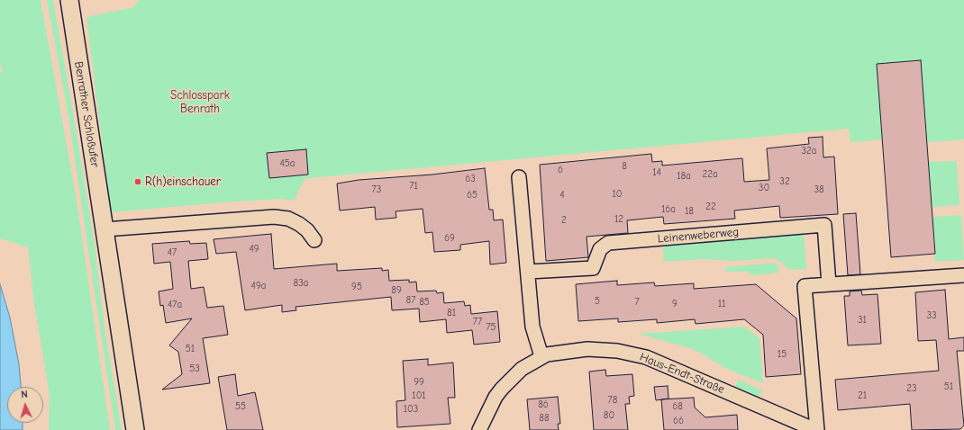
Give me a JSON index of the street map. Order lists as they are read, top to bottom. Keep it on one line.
{"streets":{"street":["Benrather Schloßufer","Leinenweberweg","Haus-Endt-Straße"]},"parks":["Schlosspark Benrath"],"places":["R(h)einschauer"],"house_numbers":["32a","45a","8","6","14","22a","18a","63","32","71","30","73","38","10","65","4","22","16a","18","12","2","69","49","47","83a","49a","95","89","87","5","85","7","9","11","47a","81","33","31","77","75","51","15","53","99","51","23","101","21","78","86","55","68","103","80","88","66"],"north":"top"}
